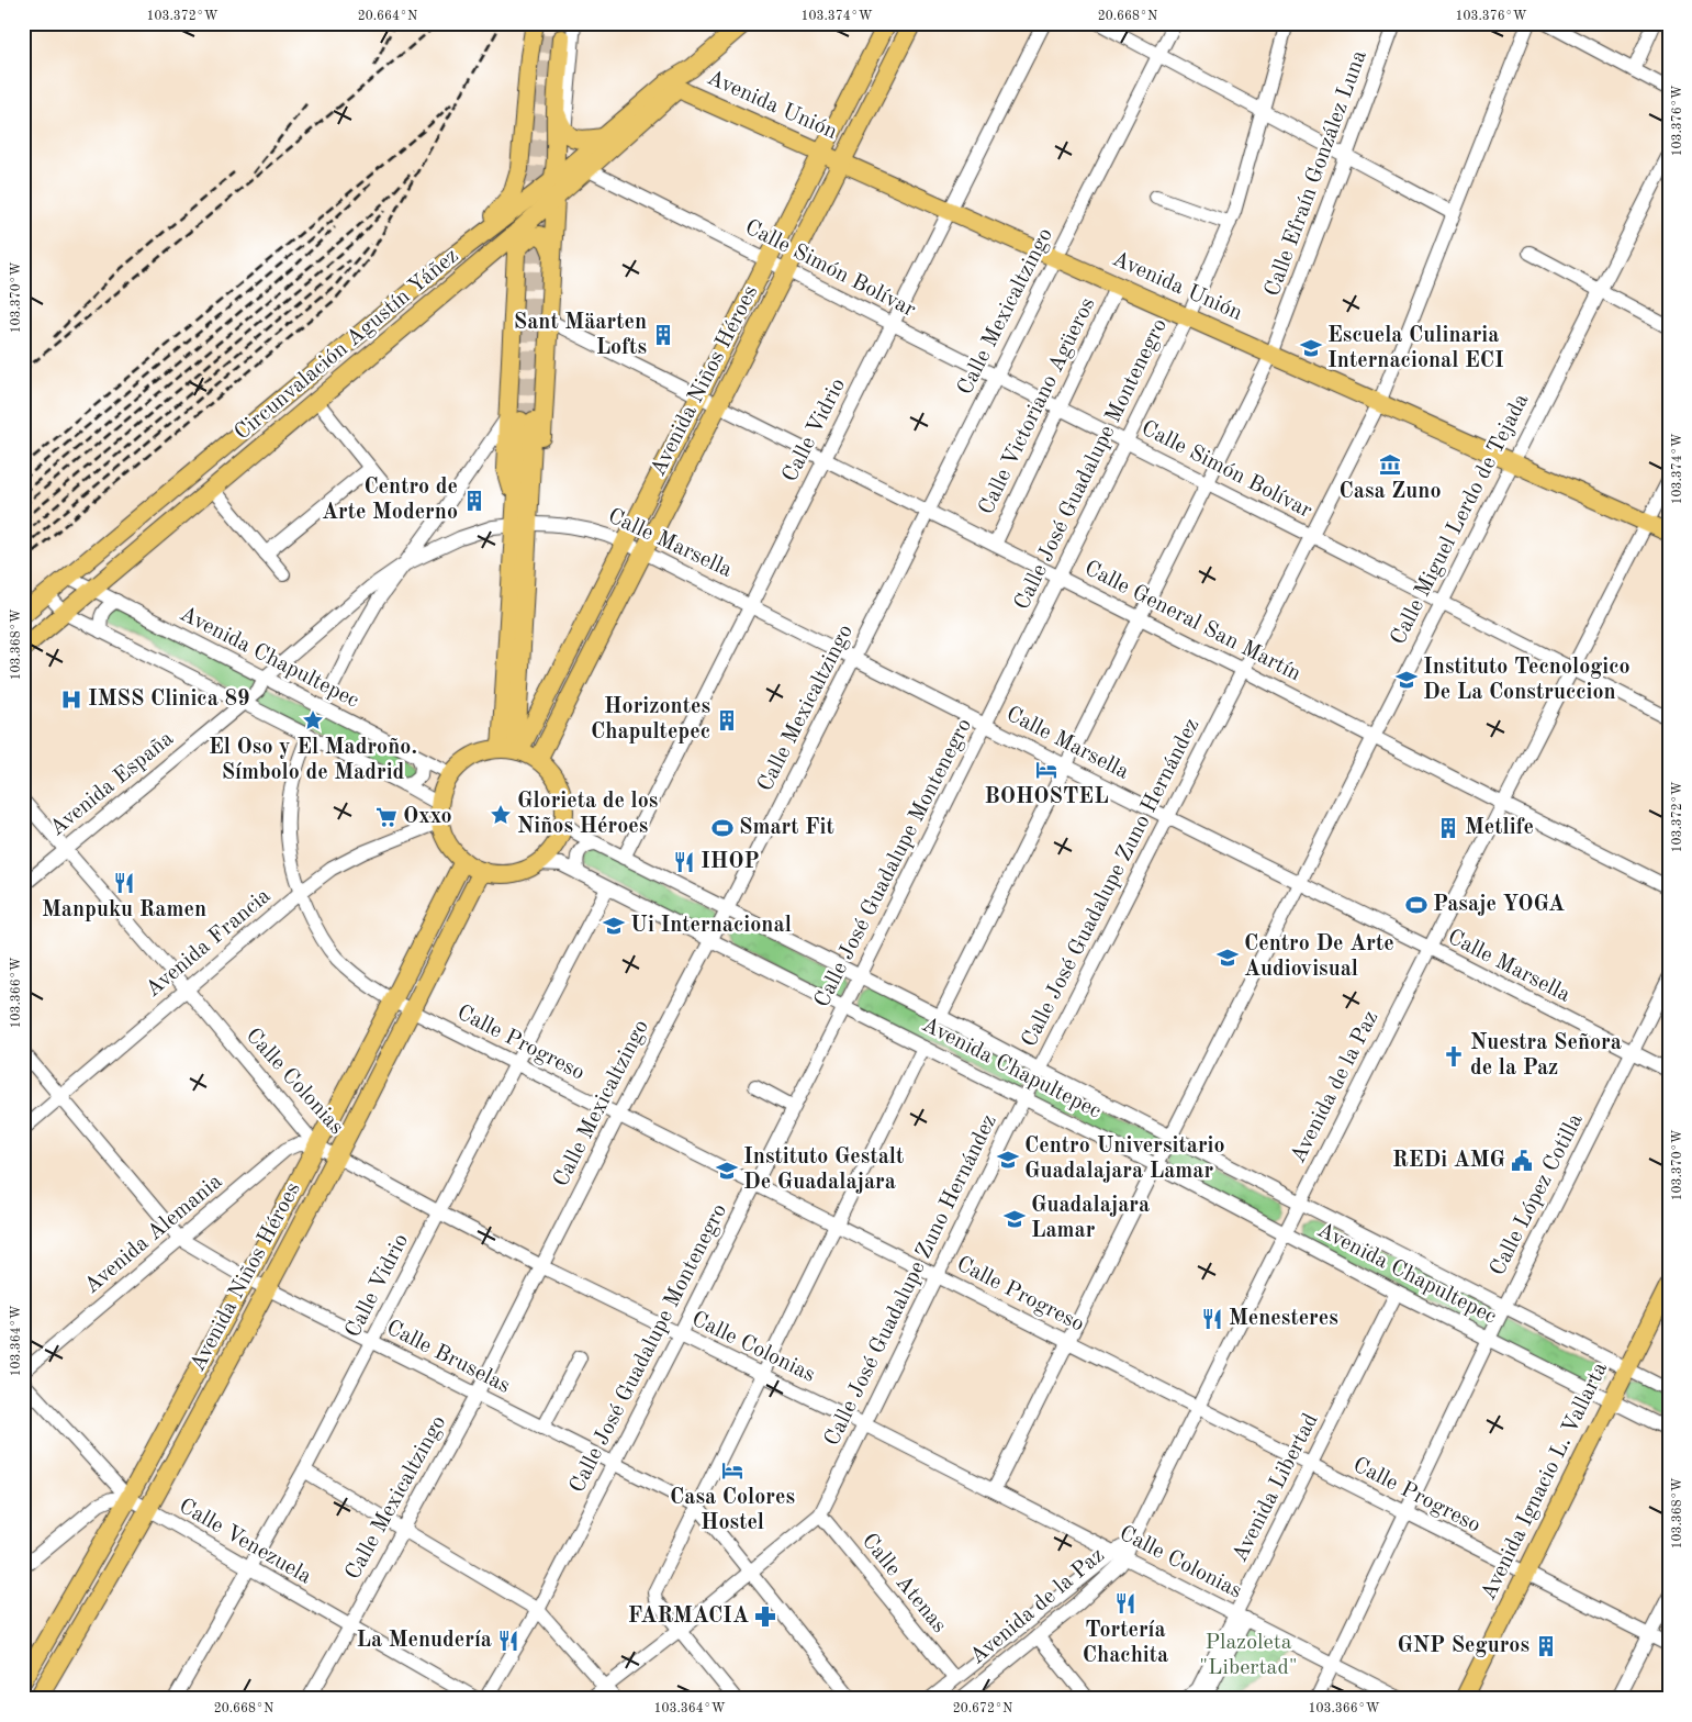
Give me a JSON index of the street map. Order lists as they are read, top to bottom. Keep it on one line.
{"streets":{"main road":["Avenida Unión","Circunvalación Agustín Yáñez","Avenida Niños Héroes","Avenida Ignacio L. Vallarta"],"street":["Calle Efraín González Luna","Calle Simón Bolívar","Calle Mexicaltzingo","Calle Victoriano Agüeros","Calle Vidrio","Calle José Guadalupe Montenegro","Calle Miguel Lerdo de Tejada","Calle Marsella","Calle General San Martín","Avenida Chapultepec","Avenida España","Calle José Guadalupe Zuno Hernández","Avenida Francia","Calle Progreso","Calle Colonias","Avenida de la Paz","Calle López Cotilla","Avenida Alemania","Calle Bruselas","Avenida Libertad","Calle Venezuela","Calle Atenas"]},"crossings":[["Avenida Unión","Calle Efraín González Luna"],["Avenida Unión","Calle Mexicaltzingo"],["Avenida Unión","Circunvalación Agustín Yáñez"],["Avenida Unión","Avenida Niños Héroes"],["Avenida Unión","Calle Victoriano Agüeros"],["Avenida Unión","Calle Vidrio"],["Avenida Unión","Calle José Guadalupe Montenegro"],["Avenida Unión","Calle Miguel Lerdo de Tejada"],["Avenida Unión","Calle José Guadalupe Zuno Hernández"],["Avenida Unión","Avenida de la Paz"],["Calle Efraín González Luna","Calle Simón Bolívar"],["Calle Efraín González Luna","Calle Marsella"],["Calle Efraín González Luna","Calle General San Martín"],["Calle Efraín González Luna","Avenida Chapultepec"],["Calle Simón Bolívar","Calle Mexicaltzingo"],["Calle Simón Bolívar","Circunvalación Agustín Yáñez"],["Calle Simón Bolívar","Avenida Niños Héroes"],["Calle Simón Bolívar","Calle Victoriano Agüeros"],["Calle Simón Bolívar","Calle Vidrio"],["Calle Simón Bolívar","Calle José Guadalupe Montenegro"],["Calle Simón Bolívar","Calle Miguel Lerdo de Tejada"],["Calle Simón Bolívar","Calle José Guadalupe Zuno Hernández"],["Calle Simón Bolívar","Avenida de la Paz"],["Calle Mexicaltzingo","Calle Marsella"],["Calle Mexicaltzingo","Calle General San Martín"],["Calle Mexicaltzingo","Avenida Chapultepec"],["Calle Mexicaltzingo","Calle Progreso"],["Calle Mexicaltzingo","Calle Colonias"],["Calle Mexicaltzingo","Calle Bruselas"],["Calle Mexicaltzingo","Calle Venezuela"],["Circunvalación Agustín Yáñez","Avenida Chapultepec"],["Avenida Niños Héroes","Calle Marsella"],["Avenida Niños Héroes","Calle General San Martín"],["Avenida Niños Héroes","Avenida Chapultepec"],["Avenida Niños Héroes","Avenida Francia"],["Avenida Niños Héroes","Calle Progreso"],["Avenida Niños Héroes","Calle Colonias"],["Avenida Niños Héroes","Avenida Alemania"],["Avenida Niños Héroes","Calle Bruselas"],["Avenida Niños Héroes","Calle Venezuela"],["Calle Victoriano Agüeros","Calle General San Martín"],["Calle Vidrio","Calle Marsella"],["Calle Vidrio","Calle General San Martín"],["Calle Vidrio","Avenida Chapultepec"],["Calle Vidrio","Calle Progreso"],["Calle Vidrio","Calle Colonias"],["Calle Vidrio","Calle Bruselas"],["Calle Vidrio","Calle Venezuela"],["Calle José Guadalupe Montenegro","Calle Marsella"],["Calle José Guadalupe Montenegro","Calle General San Martín"],["Calle José Guadalupe Montenegro","Avenida Chapultepec"],["Calle José Guadalupe Montenegro","Calle Progreso"],["Calle José Guadalupe Montenegro","Calle Colonias"],["Calle José Guadalupe Montenegro","Calle Bruselas"],["Calle Miguel Lerdo de Tejada","Calle Marsella"],["Calle Miguel Lerdo de Tejada","Calle General San Martín"],["Calle Miguel Lerdo de Tejada","Avenida Chapultepec"],["Calle Miguel Lerdo de Tejada","Calle Progreso"],["Calle Miguel Lerdo de Tejada","Calle Colonias"],["Calle Marsella","Avenida España"],["Calle Marsella","Calle José Guadalupe Zuno Hernández"],["Calle Marsella","Avenida de la Paz"],["Calle Marsella","Calle López Cotilla"],["Calle General San Martín","Calle José Guadalupe Zuno Hernández"],["Calle General San Martín","Avenida de la Paz"],["Avenida Chapultepec","Avenida España"],["Avenida Chapultepec","Calle José Guadalupe Zuno Hernández"],["Avenida Chapultepec","Avenida Francia"],["Avenida Chapultepec","Avenida de la Paz"],["Avenida Chapultepec","Calle López Cotilla"],["Avenida Chapultepec","Avenida Ignacio L. Vallarta"],["Avenida Chapultepec","Avenida Libertad"],["Avenida España","Calle Colonias"],["Calle José Guadalupe Zuno Hernández","Calle Progreso"],["Calle José Guadalupe Zuno Hernández","Calle Colonias"],["Calle José Guadalupe Zuno Hernández","Calle Bruselas"],["Calle José Guadalupe Zuno Hernández","Calle Atenas"],["Avenida Francia","Calle Progreso"],["Avenida Francia","Calle Colonias"],["Avenida Francia","Calle Bruselas"],["Calle Progreso","Avenida de la Paz"],["Calle Progreso","Calle López Cotilla"],["Calle Progreso","Avenida Ignacio L. Vallarta"],["Calle Progreso","Avenida Libertad"],["Calle Colonias","Avenida de la Paz"],["Calle Colonias","Calle López Cotilla"],["Calle Colonias","Avenida Alemania"],["Calle Colonias","Avenida Libertad"],["Avenida de la Paz","Calle Atenas"],["Avenida Alemania","Calle Bruselas"]],"parks":["Plazoleta \"Libertad\""],"places":{"building":["Sant Mäarten Lofts","Centro de Arte Moderno","Horizontes Chapultepec","Metlife","GNP Seguros"],"school or university":["Escuela Culinaria Internacional ECI","Instituto Tecnologico De La Construccion","Ui Internacional","Centro De Arte Audiovisual","Centro Universitario Guadalajara Lamar","Instituto Gestalt De Guadalajara","Guadalajara Lamar"],"museum":["Casa Zuno"],"hospital":["IMSS Clinica 89"],"place":["El Oso y El Madroño. Símbolo de Madrid","Glorieta de los Niños Héroes"],"hotel":["BOHOSTEL","Casa Colores Hostel"],"supermarket":["Oxxo"],"sports":["Smart Fit","Pasaje YOGA"],"restaurant":["IHOP","Manpuku Ramen","Menesteres","Tortería Chachita","La Menudería"],"church":["Nuestra Señora de la Paz"],"public building":["REDi AMG"],"pharmacy":["FARMACIA"]},"coordinates":["103.372°W","20.664°N","103.374°W","20.668°N","103.376°W","103.370°W","103.368°W","103.366°W","103.364°W","20.672°N"]}
